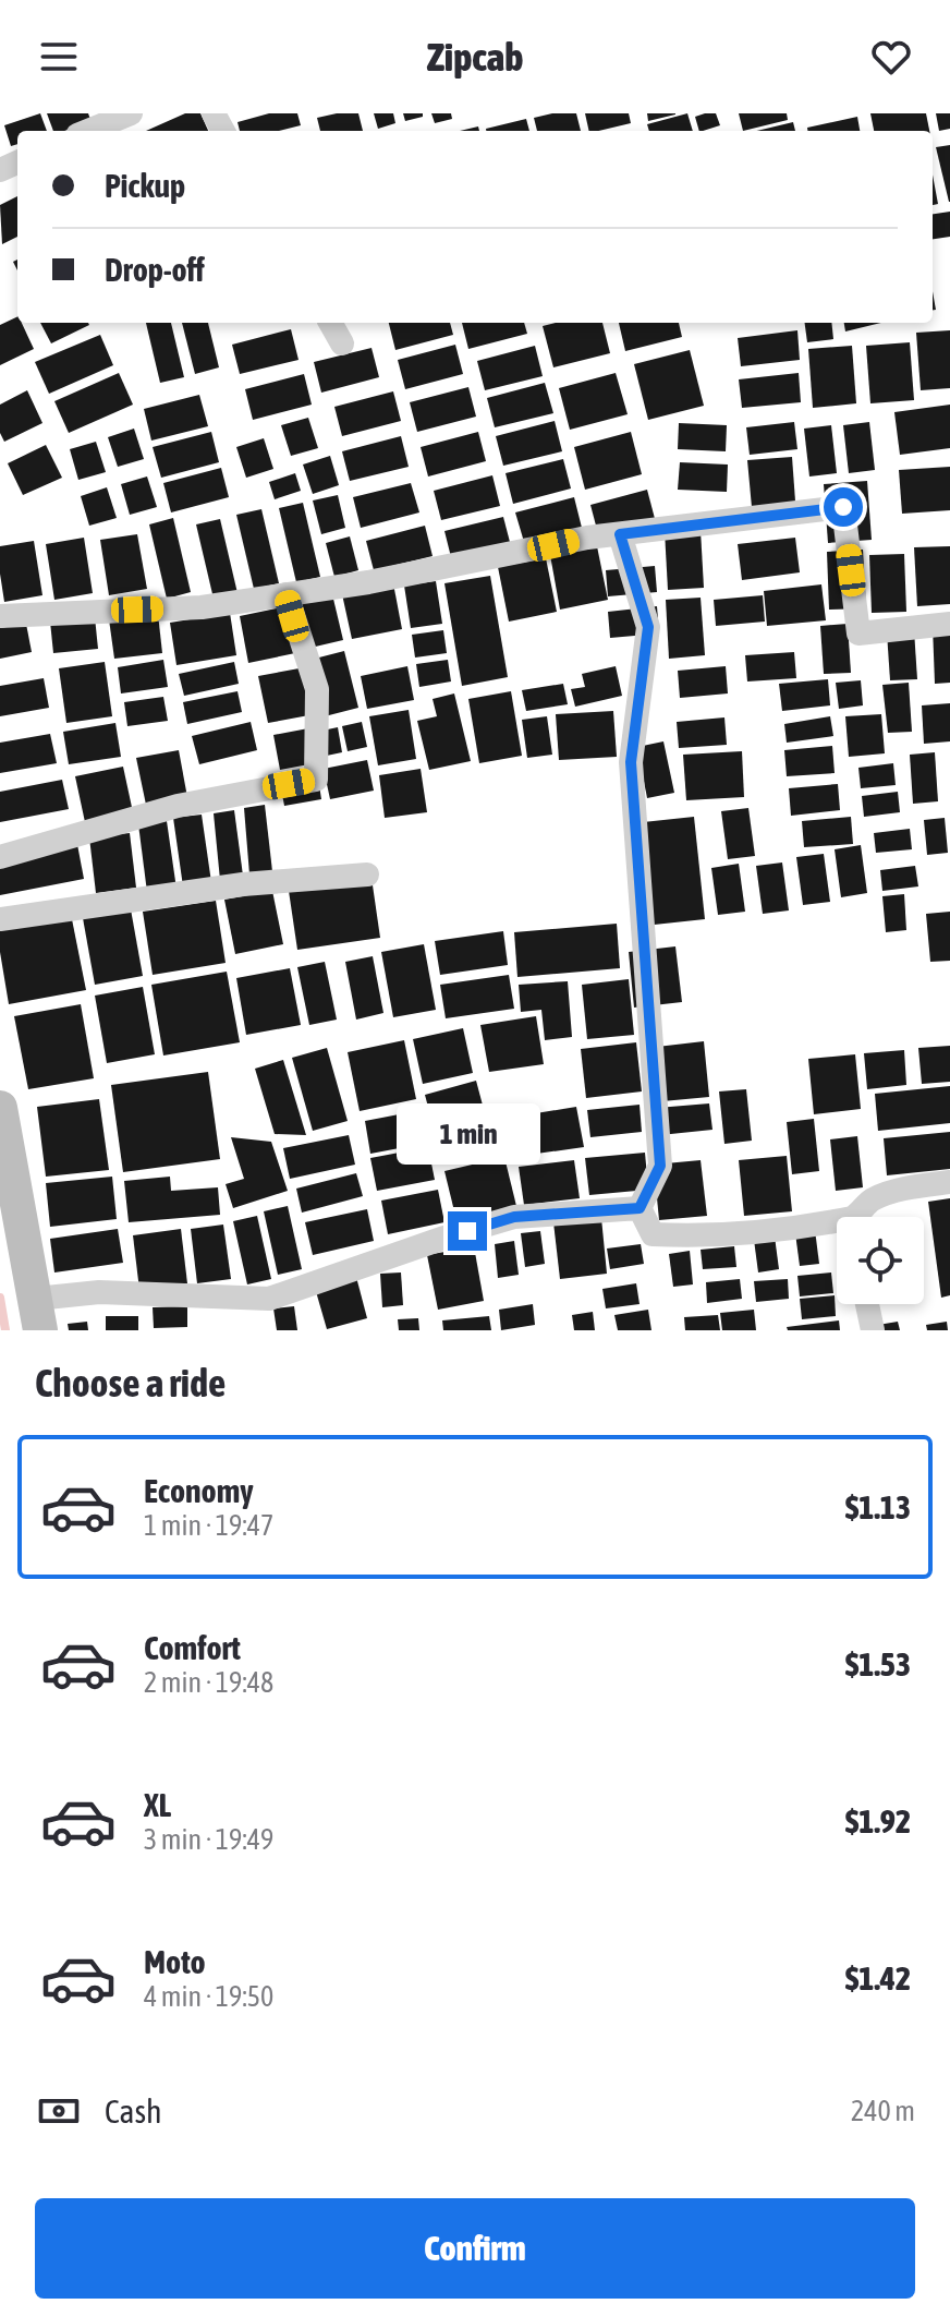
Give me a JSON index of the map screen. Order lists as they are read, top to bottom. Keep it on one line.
{"page":{"header":"Zipcab","banner":["Pickup","Drop-off"],"bubble":"1 min","heading":"Choose a ride","list":[{"name":"Economy","note":"1 min · 19:47","value":"$1.13"},{"name":"Comfort","note":"2 min · 19:48","value":"$1.53"},{"name":"XL","note":"3 min · 19:49","value":"$1.92"},{"name":"Moto","note":"4 min · 19:50","value":"$1.42"}],"pay":["Cash","240 m"],"buttons":"Confirm"}}
